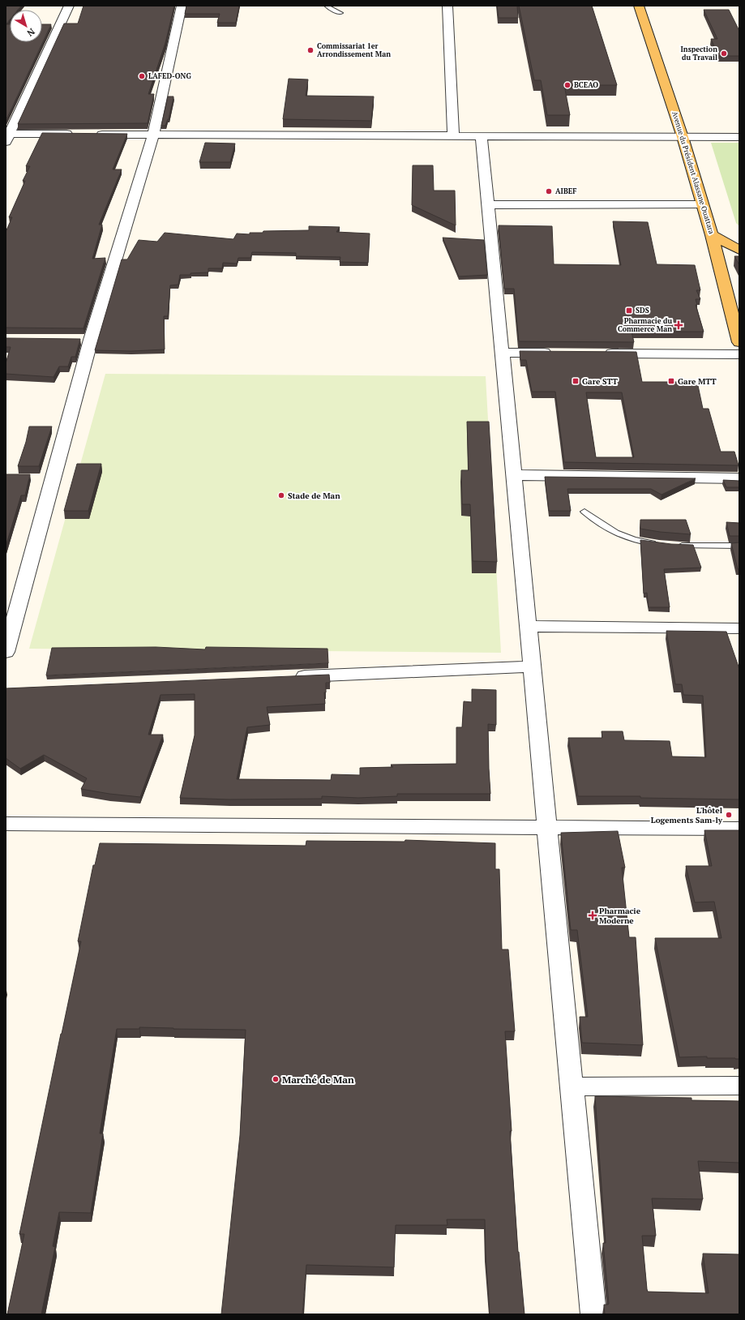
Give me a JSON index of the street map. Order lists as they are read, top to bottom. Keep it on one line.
{"streets":{"main road":["Avenue du Président Alassane Ouattara"]},"places":{"other":["Commissariat 1er Arrondissement Man","Inspection du Travail","LAFED-ONG","BCEAO","AIBEF","Stade de Man","L'hôtel Logements Sam-ly","Marché de Man"],"transit":["SDS","Gare STT","Gare MTT"],"health":["Pharmacie du Commerce Man","Pharmacie Moderne"]},"north":"bottom right"}
